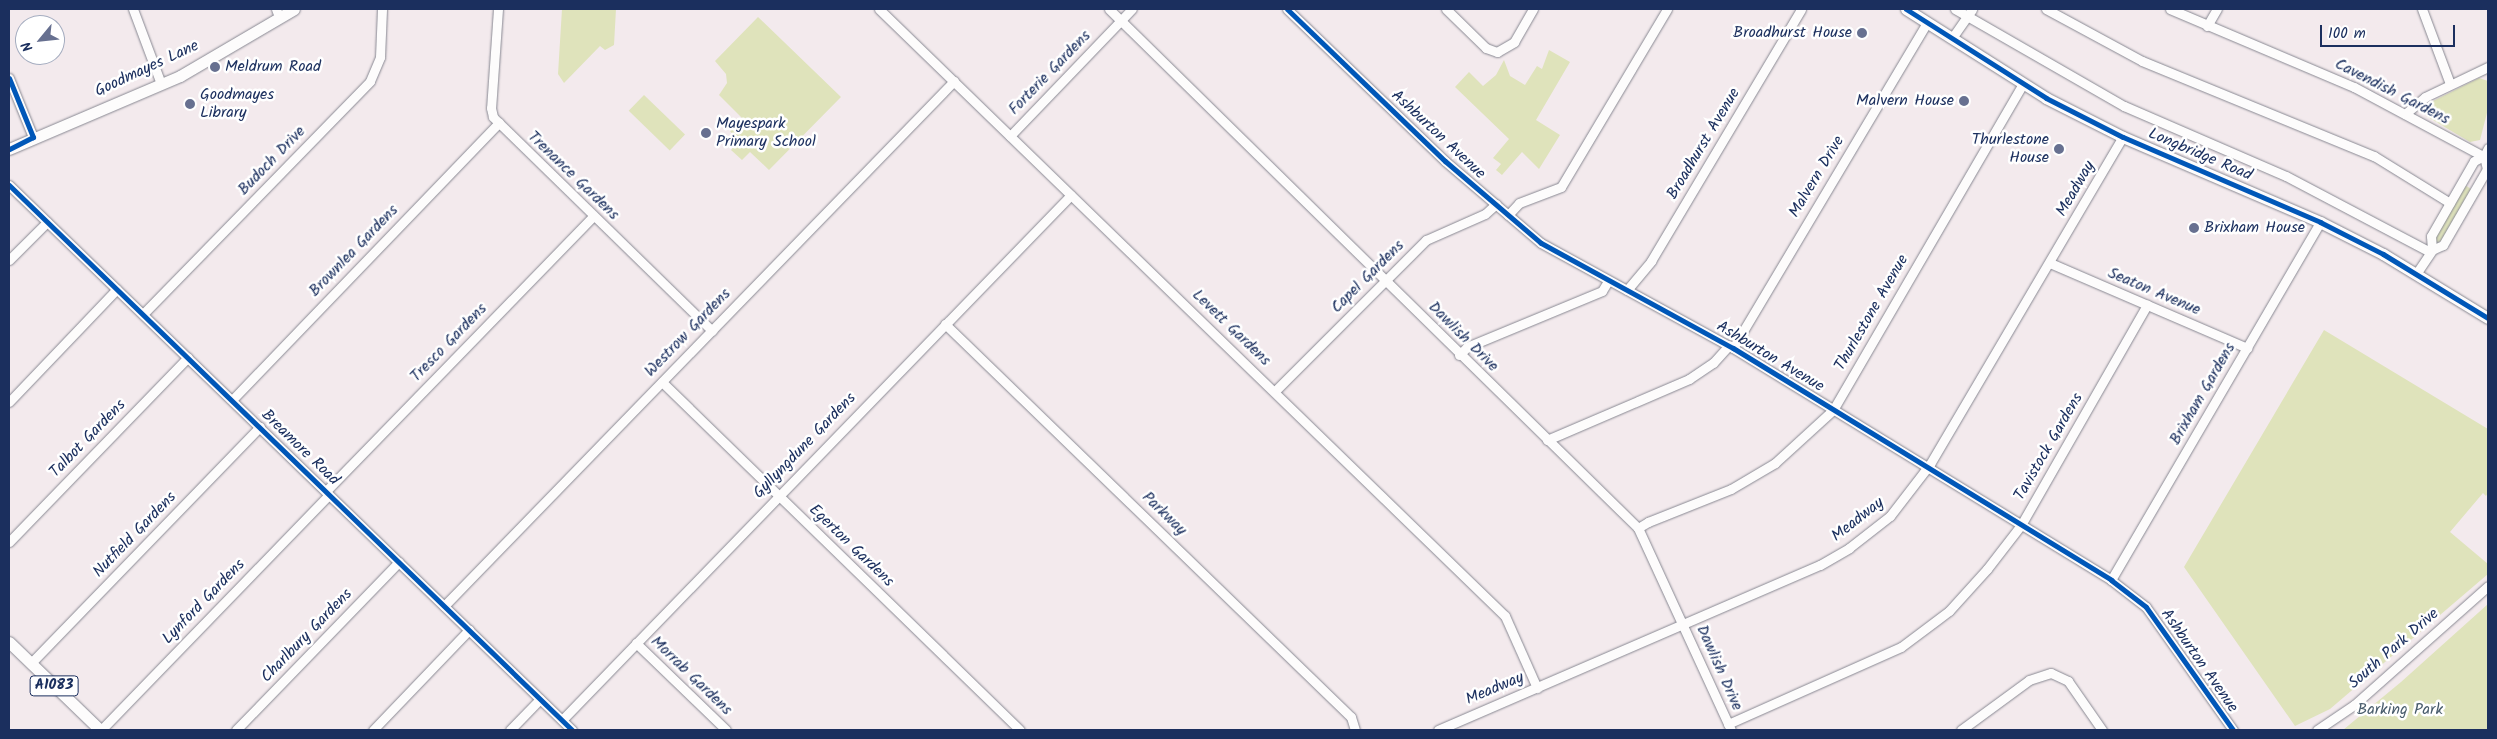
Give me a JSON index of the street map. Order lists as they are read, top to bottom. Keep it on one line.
{"streets":{"main road":["Goodmayes Lane","Longbridge Road","A1083"],"street":["Forterie Gardens","Cavendish Gardens","Ashburton Avenue","Broadhurst Avenue","Budoch Drive","Trenance Gardens","Malvern Drive","Meadway","Brownlea Gardens","Capel Gardens","Seaton Avenue","Thurlestone Avenue","Levett Gardens","Westrow Gardens","Dawlish Drive","Tresco Gardens","Brixham Gardens","Talbot Gardens","Gyllyngdune Gardens","Tavistock Gardens","Breamore Road","Parkway","Nutfield Gardens","Egerton Gardens","Lynford Gardens","Charlbury Gardens","South Park Drive","Morrab Gardens"]},"crossings":[["Forterie Gardens","Levett Gardens"],["Forterie Gardens","Dawlish Drive"],["Ashburton Avenue","Broadhurst Avenue"],["Ashburton Avenue","Malvern Drive"],["Ashburton Avenue","Meadway"],["Ashburton Avenue","Capel Gardens"],["Ashburton Avenue","Thurlestone Avenue"],["Ashburton Avenue","Brixham Gardens"],["Ashburton Avenue","Tavistock Gardens"],["Longbridge Road","Malvern Drive"],["Longbridge Road","Meadway"],["Longbridge Road","Thurlestone Avenue"],["Longbridge Road","Brixham Gardens"],["Budoch Drive","Breamore Road"],["Trenance Gardens","Brownlea Gardens"],["Trenance Gardens","Westrow Gardens"],["Trenance Gardens","Tresco Gardens"],["Malvern Drive","Dawlish Drive"],["Meadway","Seaton Avenue"],["Meadway","Levett Gardens"],["Meadway","Dawlish Drive"],["Brownlea Gardens","Breamore Road"],["Capel Gardens","Levett Gardens"],["Capel Gardens","Dawlish Drive"],["Seaton Avenue","Brixham Gardens"],["Seaton Avenue","Tavistock Gardens"],["Thurlestone Avenue","Dawlish Drive"],["Levett Gardens","Westrow Gardens"],["Levett Gardens","Gyllyngdune Gardens"],["Westrow Gardens","Breamore Road"],["Westrow Gardens","Egerton Gardens"],["Dawlish Drive","Tavistock Gardens"],["Tresco Gardens","Breamore Road"],["Tresco Gardens","Lynford Gardens"],["Talbot Gardens","Breamore Road"],["Gyllyngdune Gardens","Breamore Road"],["Gyllyngdune Gardens","Parkway"],["Gyllyngdune Gardens","Egerton Gardens"],["Gyllyngdune Gardens","Morrab Gardens"],["Breamore Road","Nutfield Gardens"],["Breamore Road","Lynford Gardens"],["Breamore Road","Charlbury Gardens"],["Nutfield Gardens","A1083"],["Lynford Gardens","A1083"]],"parks":["Barking Park"],"places":["Broadhurst House","Meldrum Road","Malvern House","Goodmayes Library","Mayespark Primary School","Thurlestone House","Brixham House"],"scale_bar":"100 m","north":"bottom left"}
